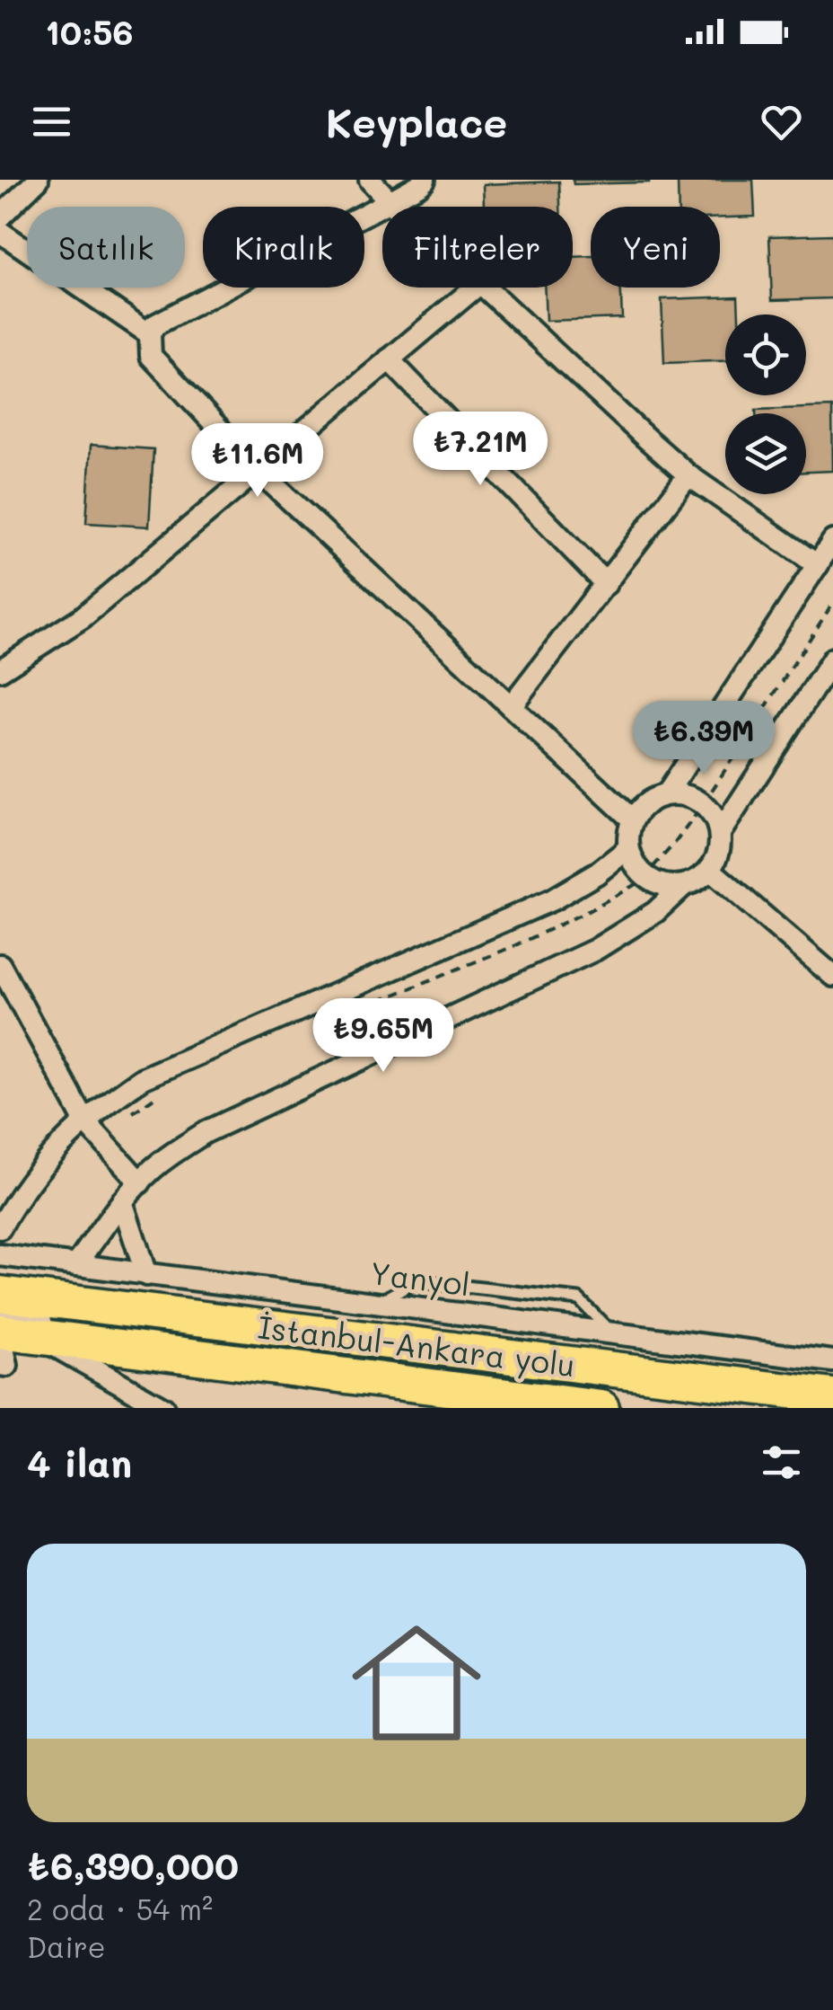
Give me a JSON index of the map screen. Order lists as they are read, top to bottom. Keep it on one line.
{"streets":{"highway":["İstanbul-Ankara yolu"],"street":["Yanyol"]},"page":{"status":"10:56","header":"Keyplace","chip":["Satılık","Kiralık","Filtreler","Yeni"],"price":["₺7.21M","₺11.6M","₺6.39M","₺9.65M"],"heading":"4 ilan","list":[{"name":"₺6,390,000","note":"2 oda · 54 m² · Daire"}]}}
